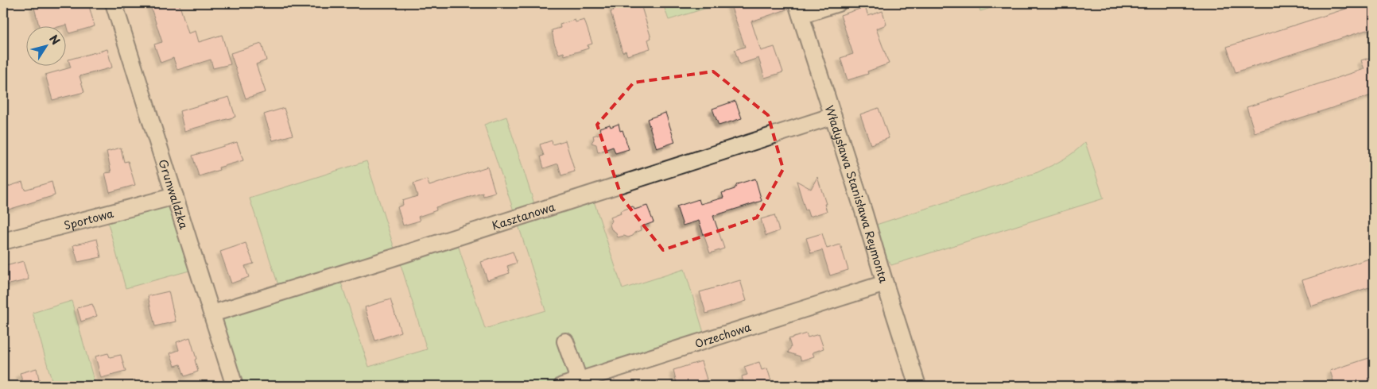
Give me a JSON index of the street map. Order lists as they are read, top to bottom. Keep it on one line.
{"streets":{"street":["Grunwaldzka","Władysława Stanisława Reymonta","Kasztanowa","Sportowa","Orzechowa"]},"crossings":[["Grunwaldzka","Kasztanowa"],["Grunwaldzka","Sportowa"],["Władysława Stanisława Reymonta","Kasztanowa"],["Władysława Stanisława Reymonta","Orzechowa"]],"north":"top right"}
